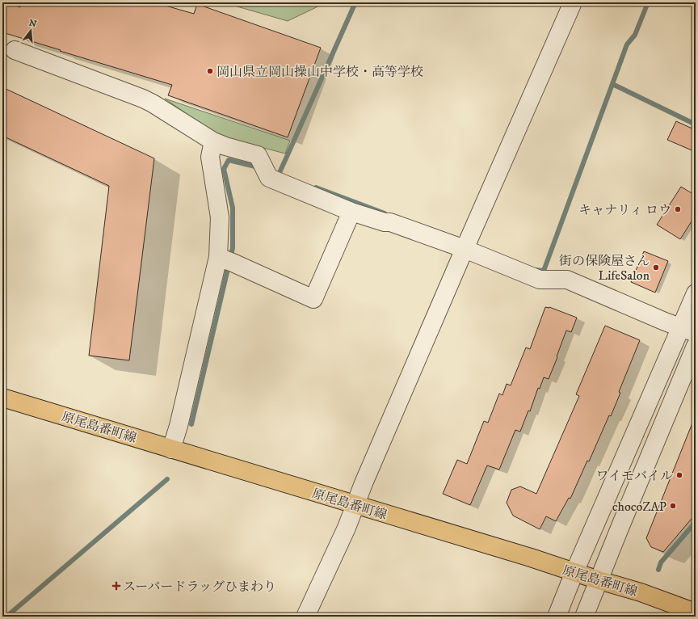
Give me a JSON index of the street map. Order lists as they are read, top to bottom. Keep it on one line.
{"streets":{"main road":["原尾島番町線"]},"places":{"other":["岡山県立岡山操山中学校・高等学校","キャナリィ ロウ","街の保険屋さん LifeSalon","ワイモバイル","chocoZAP"],"health":["スーパードラッグひまわり"]},"north":"top"}
